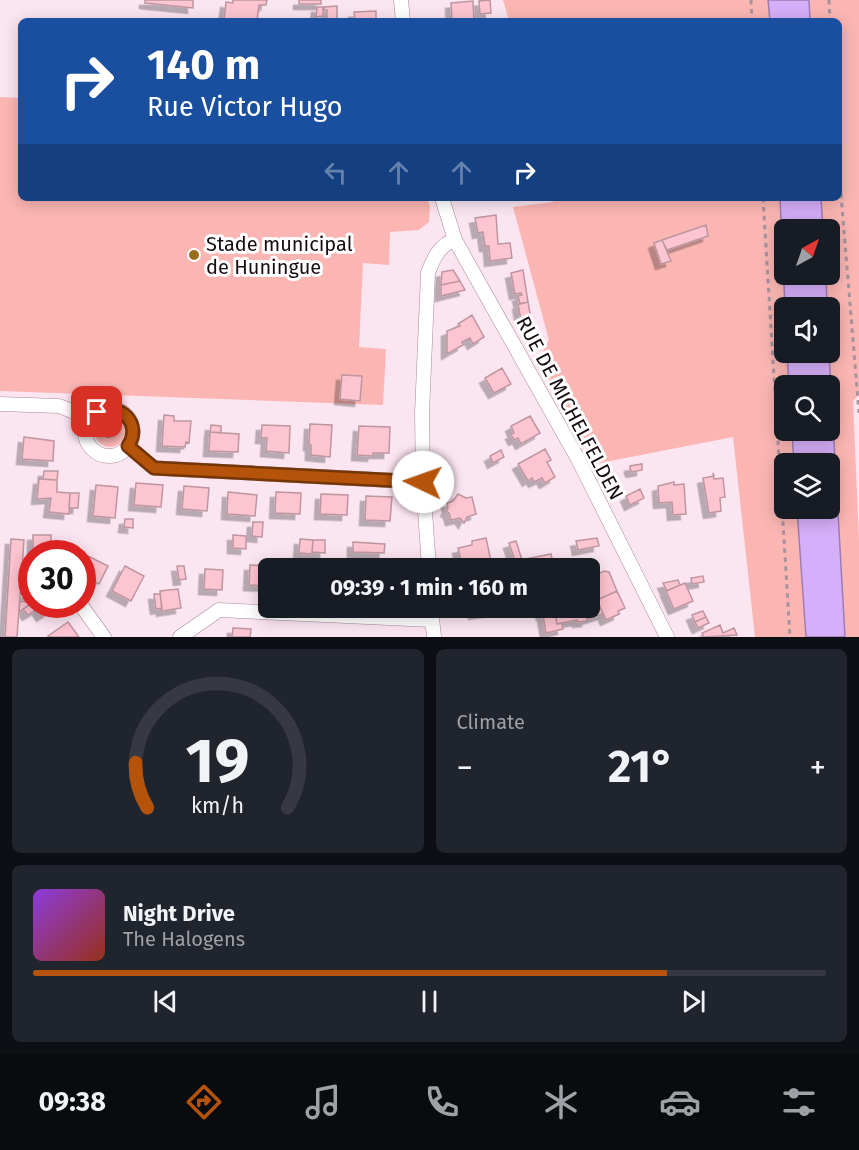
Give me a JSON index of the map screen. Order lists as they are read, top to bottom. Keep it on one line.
{"streets":{"street":["RUE DE MICHELFELDEN"]},"places":["Stade municipal de Huningue"],"north":"top right","page":{"turn":["140 m","Rue Victor Hugo"],"limit":"30","trip":"09:39 · 1 min · 160 m","tile":"Climate","heat":["−","21°","+"],"song":["Night Drive","The Halogens"],"tabs":"09:38","gauge":["19","km/h"]}}
